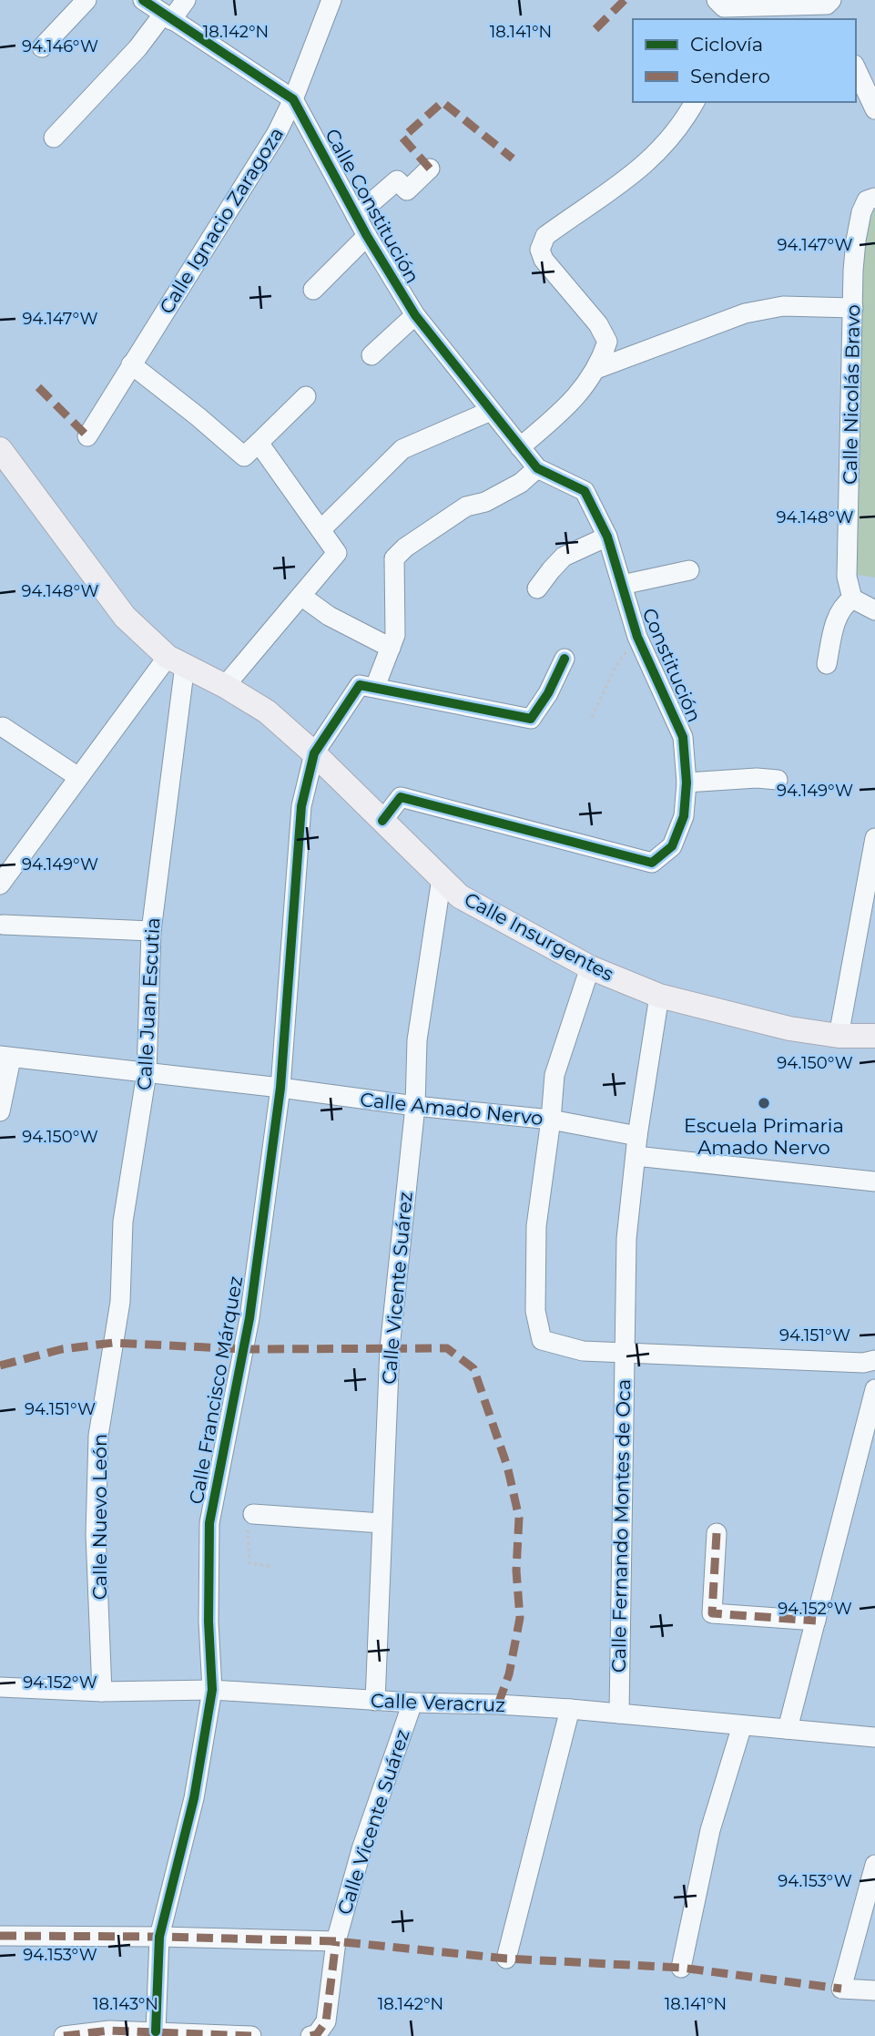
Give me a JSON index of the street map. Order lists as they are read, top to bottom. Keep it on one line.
{"streets":{"main road":["Calle Insurgentes"],"street":["Calle Constitución","Calle Ignacio Zaragoza","Calle Nicolás Bravo","Constitución","Calle Juan Escutia","Calle Amado Nervo","Calle Vicente Suárez","Calle Francisco Márquez","Calle Nuevo León","Calle Fernando Montes de Oca","Calle Veracruz"]},"crossings":[["Calle Constitución","Calle Ignacio Zaragoza"],["Calle Constitución","Constitución"],["Constitución","Calle Insurgentes"],["Calle Insurgentes","Calle Juan Escutia"],["Calle Insurgentes","Calle Vicente Suárez"],["Calle Insurgentes","Calle Francisco Márquez"],["Calle Insurgentes","Calle Fernando Montes de Oca"],["Calle Juan Escutia","Calle Amado Nervo"],["Calle Juan Escutia","Calle Nuevo León"],["Calle Amado Nervo","Calle Vicente Suárez"],["Calle Amado Nervo","Calle Francisco Márquez"],["Calle Amado Nervo","Calle Fernando Montes de Oca"],["Calle Vicente Suárez","Calle Veracruz"],["Calle Francisco Márquez","Calle Veracruz"],["Calle Nuevo León","Calle Veracruz"],["Calle Fernando Montes de Oca","Calle Veracruz"]],"places":["Escuela Primaria Amado Nervo"],"legend":["Ciclovía","Sendero"],"coordinates":["18.142°N","18.141°N","94.146°W","94.147°W","94.148°W","94.149°W","94.150°W","94.151°W","94.152°W","94.153°W","18.143°N"]}
